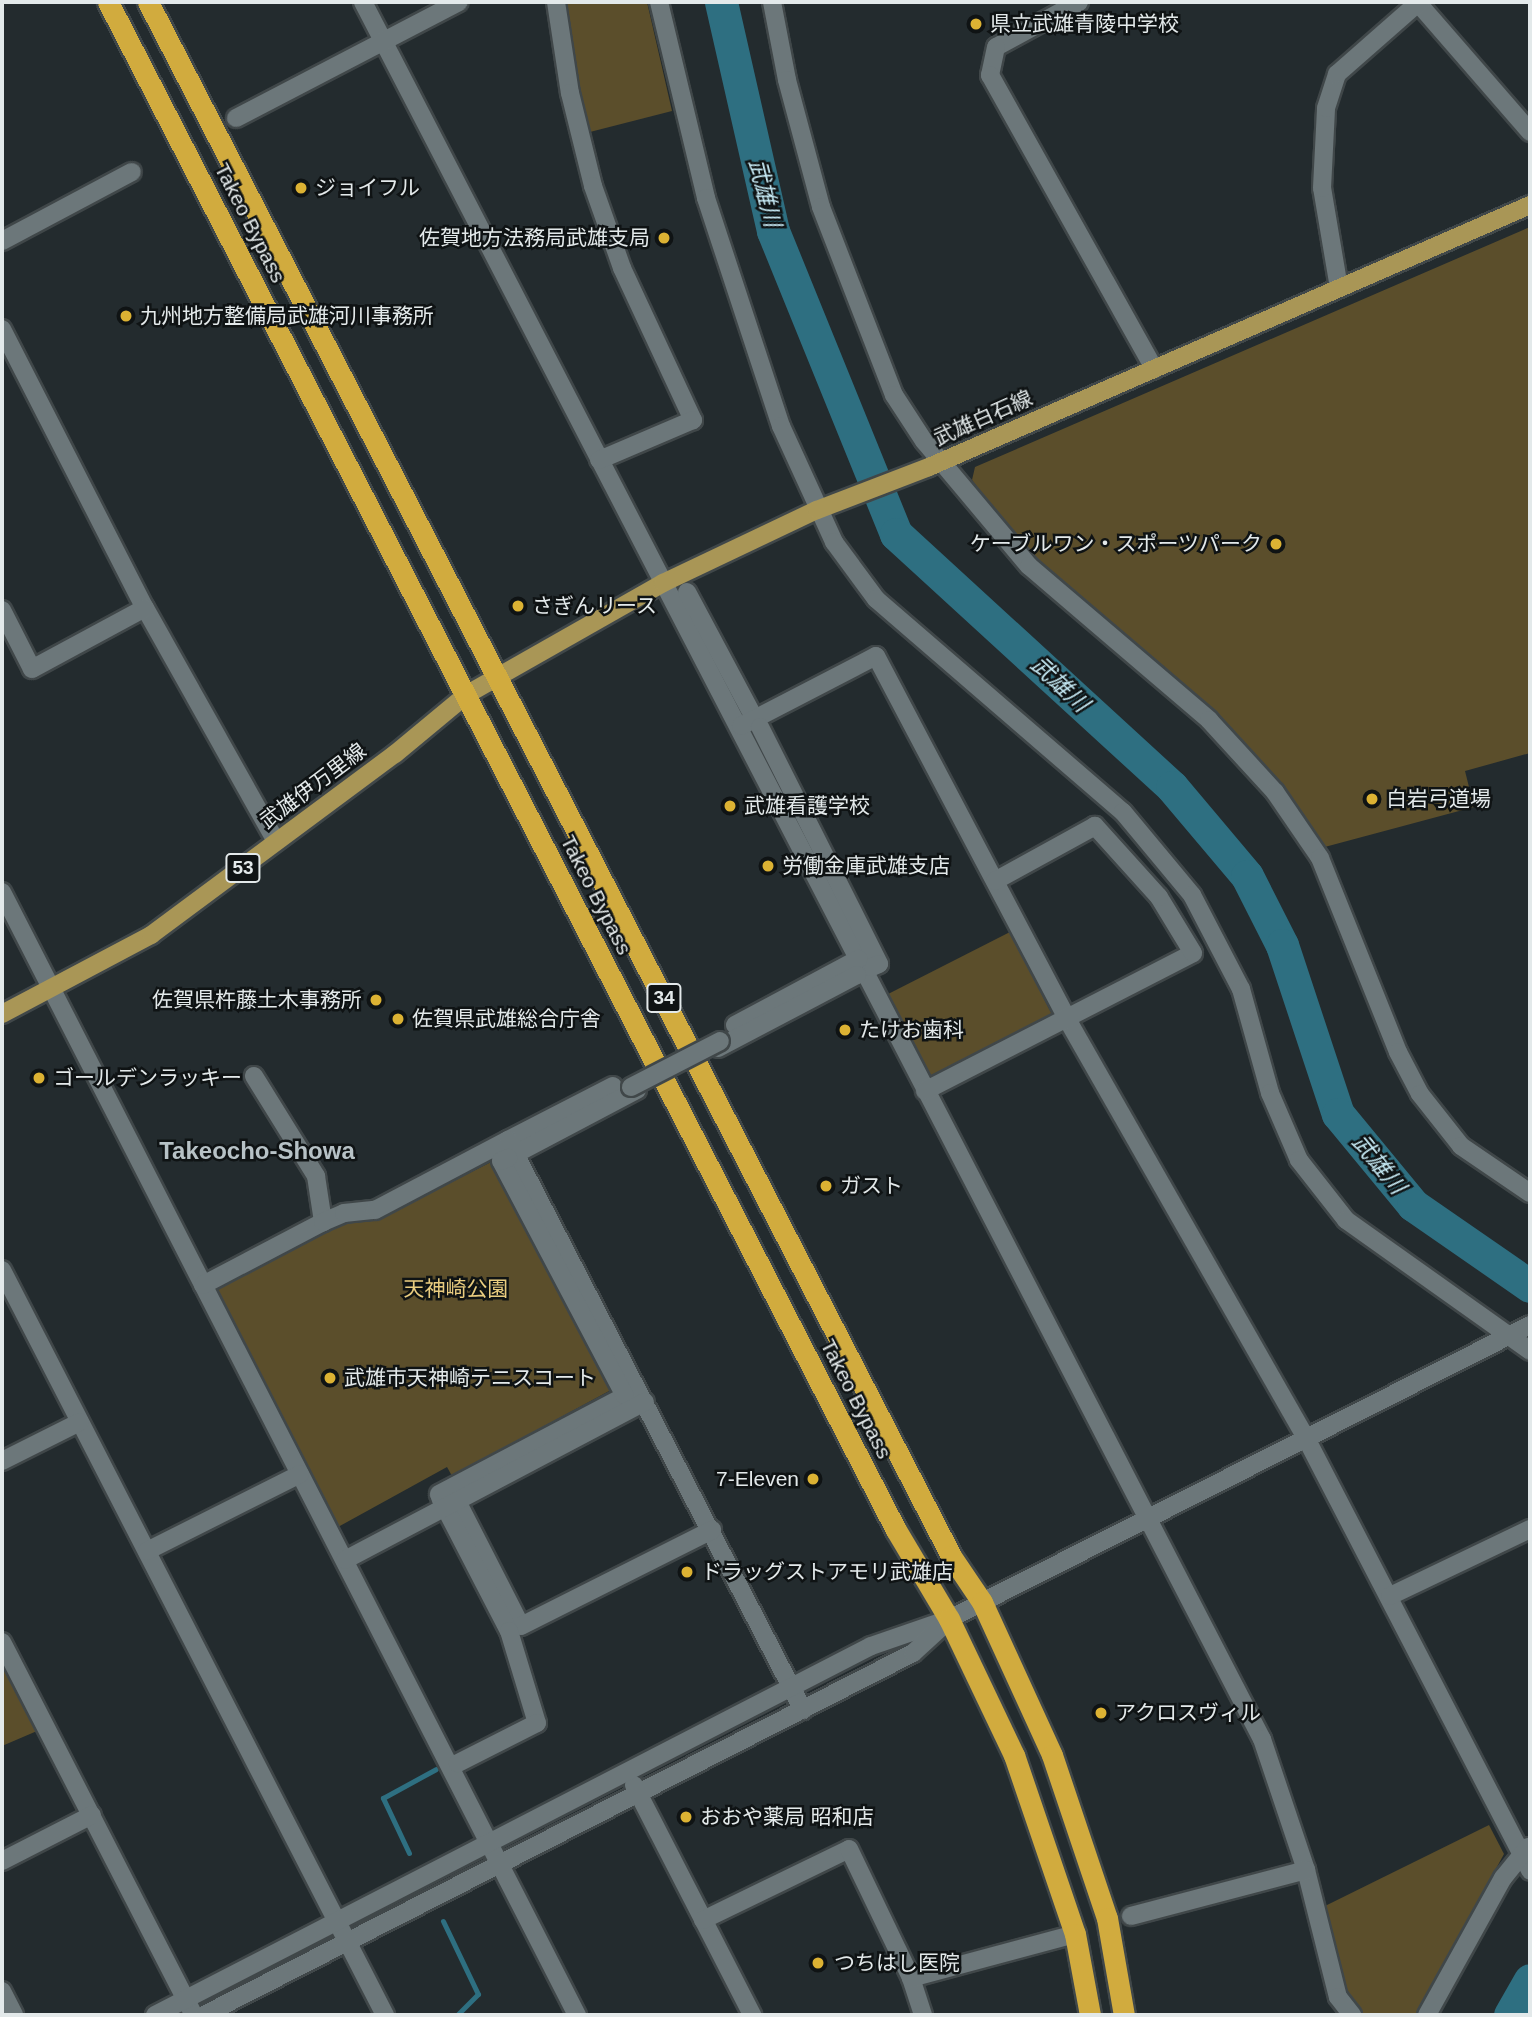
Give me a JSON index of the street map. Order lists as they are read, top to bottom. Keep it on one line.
{"streets":{"highway":["Takeo Bypass","34"],"main road":["武雄白石線","武雄伊万里線","53"]},"crossings":[["Takeo Bypass","武雄白石線"],["Takeo Bypass","武雄伊万里線"],["武雄白石線","武雄伊万里線"]],"districts":["Takeocho-Showa"],"water":["武雄川"],"parks":["天神崎公園"],"places":["県立武雄青陵中学校","ジョイフル","佐賀地方法務局武雄支局","九州地方整備局武雄河川事務所","ケーブルワン・スポーツパーク","さぎんリース","白岩弓道場","武雄看護学校","労働金庫武雄支店","佐賀県杵藤土木事務所","佐賀県武雄総合庁舎","たけお歯科","ゴールデンラッキー","ガスト","武雄市天神崎テニスコート","7-Eleven","ドラッグストアモリ武雄店","アクロスヴィル","おおや薬局 昭和店","つちはし医院"]}
